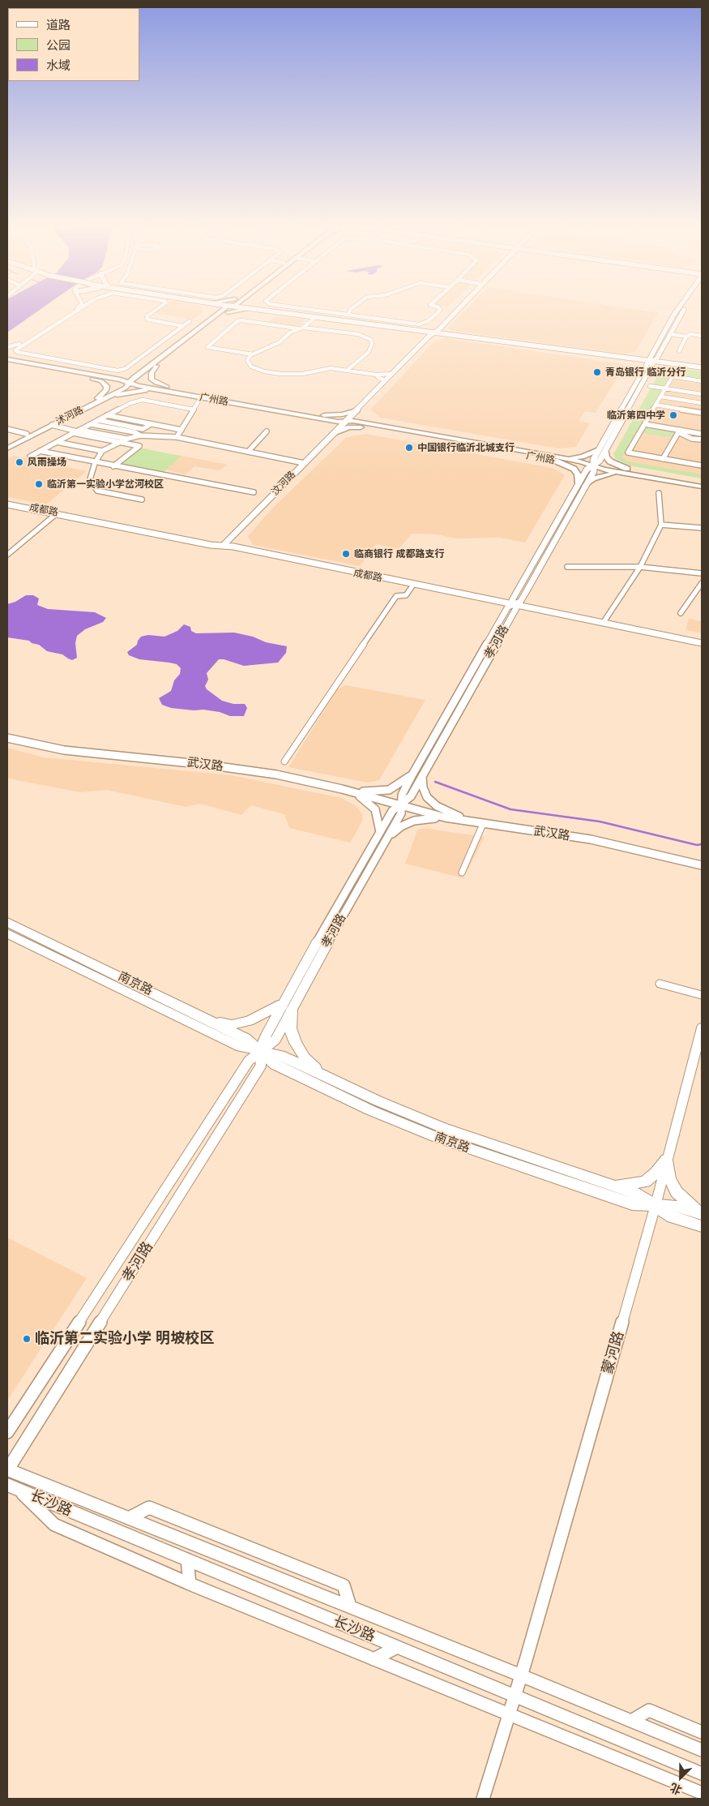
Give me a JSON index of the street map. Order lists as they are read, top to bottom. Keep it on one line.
{"streets":{"highway":["南京路"],"main road":["广州路","沭河路","汶河路","成都路","孝河路","武汉路","蒙河路","长沙路"]},"crossings":[["广州路","沭河路"],["广州路","汶河路"],["广州路","孝河路"],["汶河路","成都路"],["成都路","孝河路"],["孝河路","武汉路"],["孝河路","南京路"],["孝河路","长沙路"],["南京路","蒙河路"],["蒙河路","长沙路"]],"places":["青岛银行 临沂分行","临沂第四中学","中国银行临沂北城支行","风雨操场","临沂第一实验小学岔河校区","临商银行 成都路支行","临沂第二实验小学 明坡校区"],"legend":["道路","公园","水域"],"north":"bottom left"}
